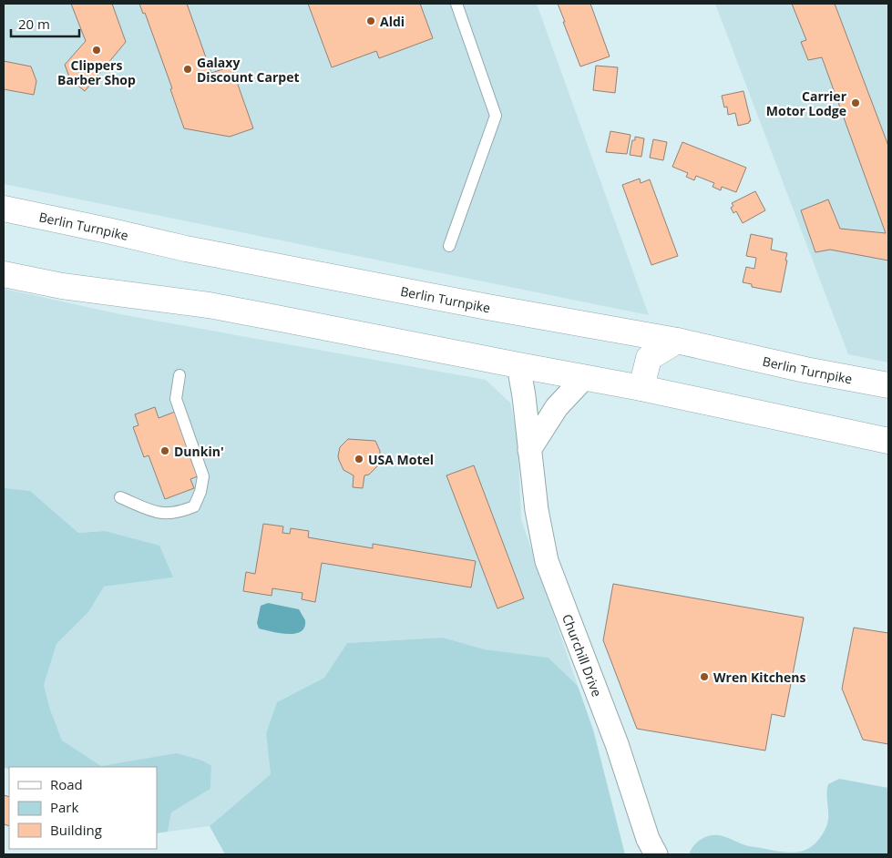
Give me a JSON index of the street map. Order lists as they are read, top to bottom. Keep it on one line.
{"streets":{"highway":["Berlin Turnpike"],"street":["Churchill Drive"]},"places":["Aldi","Clippers Barber Shop","Galaxy Discount Carpet","Carrier Motor Lodge","Dunkin'","USA Motel","Wren Kitchens"],"legend":["Road","Park","Building"],"scale_bar":"20 m"}
